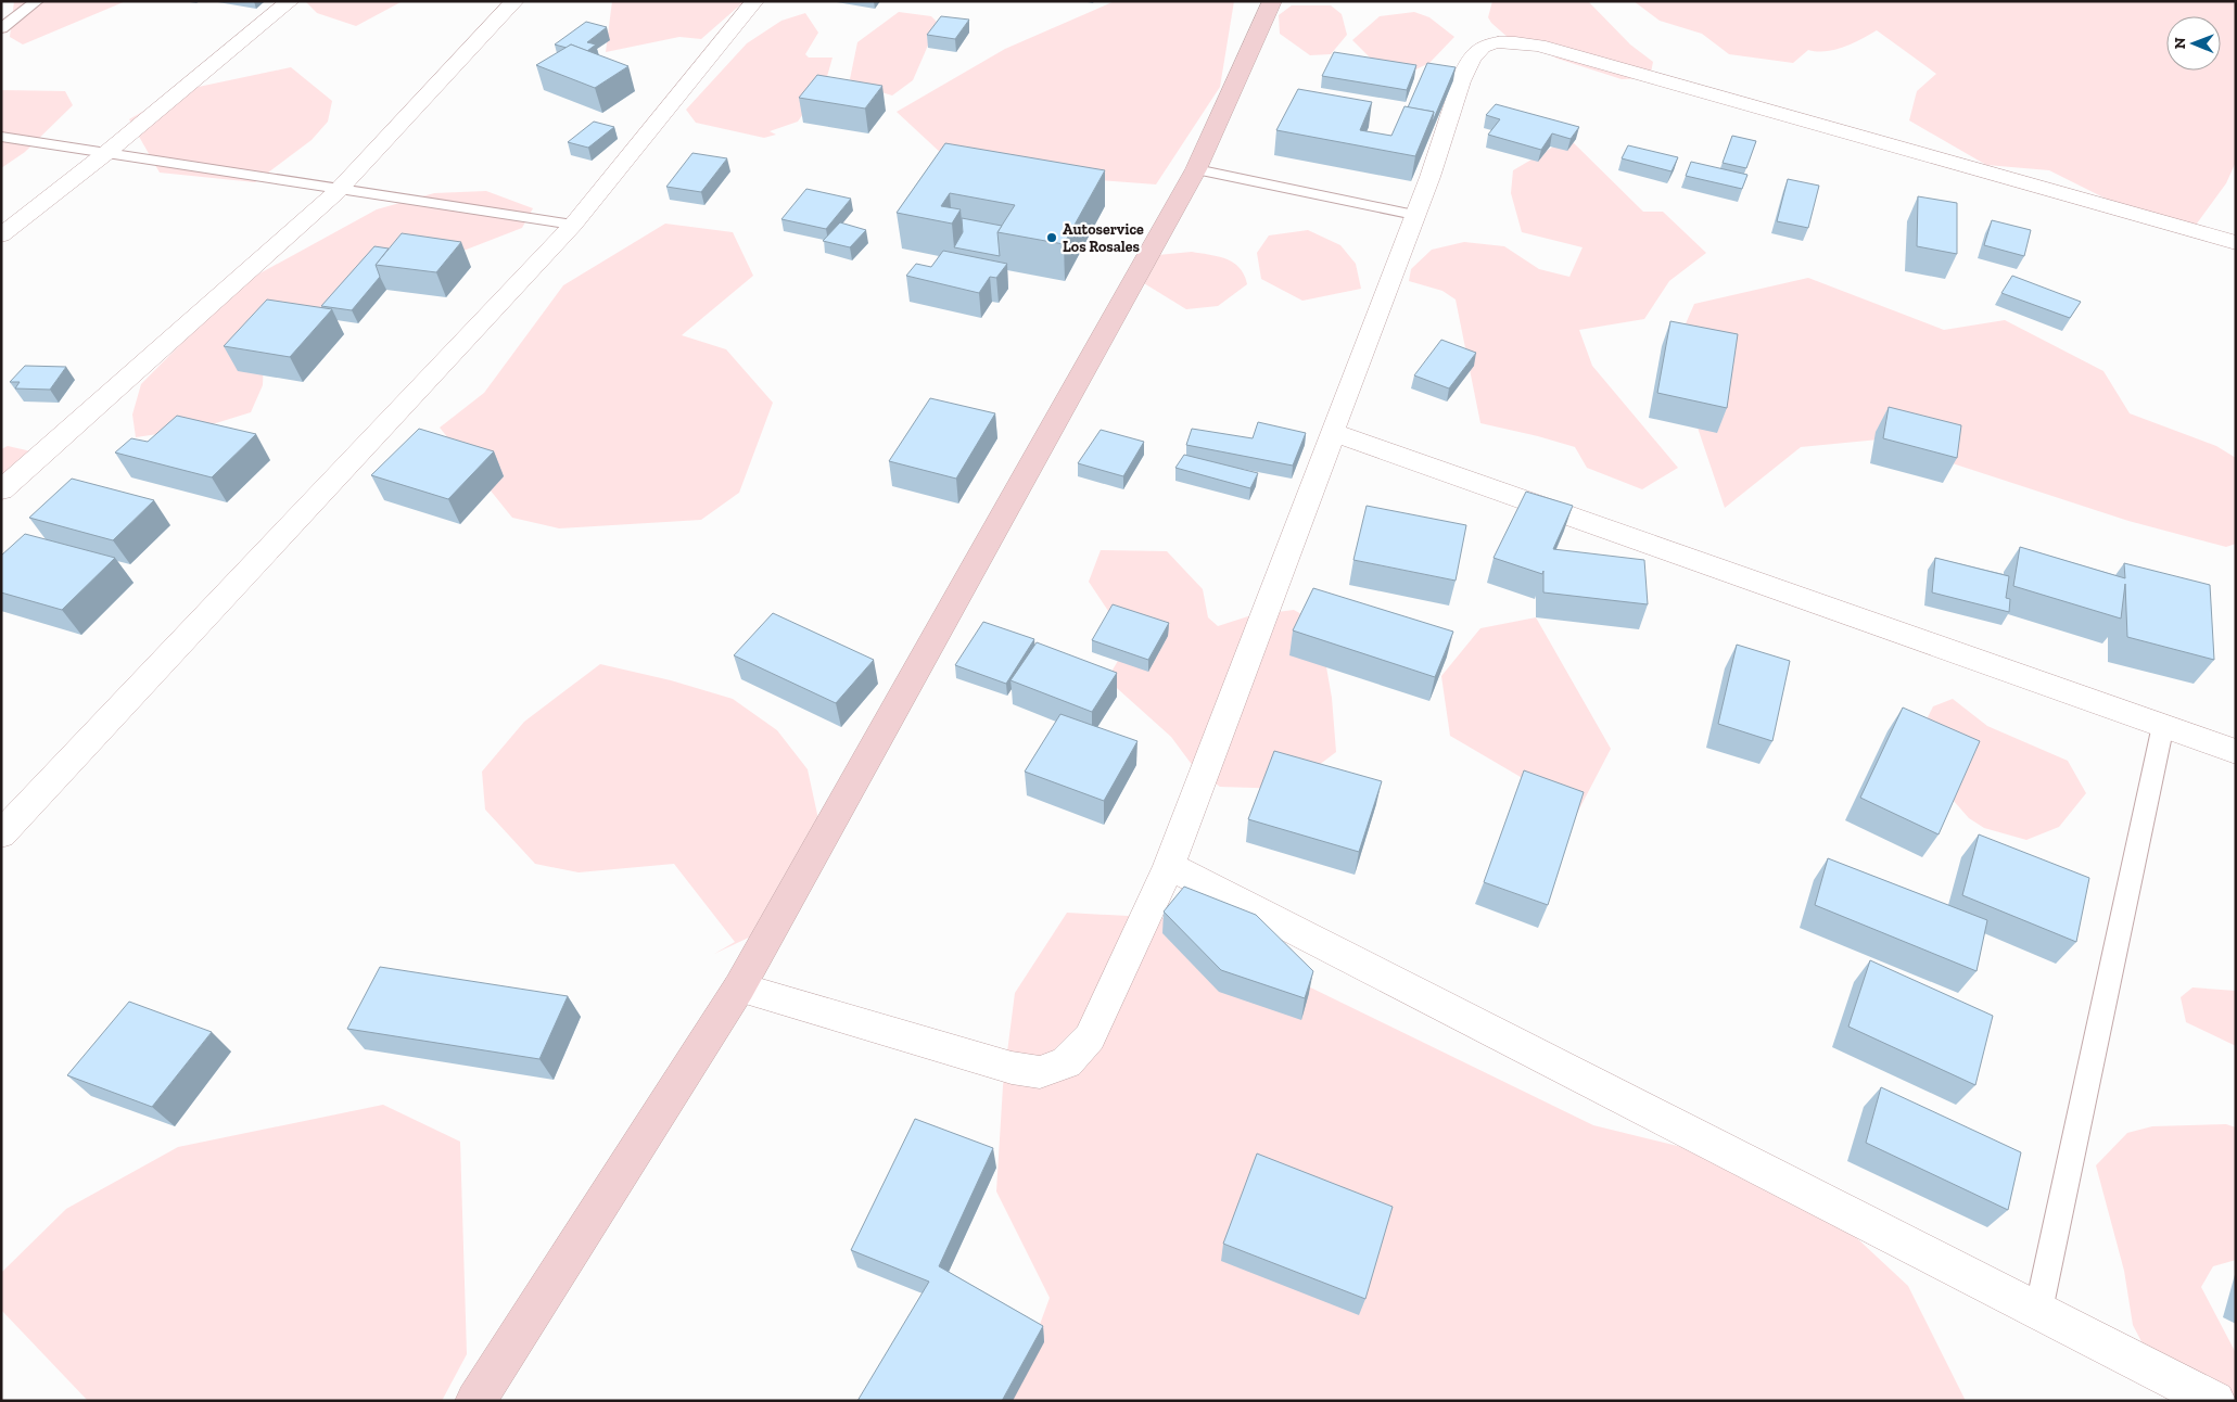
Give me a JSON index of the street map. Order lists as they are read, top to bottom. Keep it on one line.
{"places":["Autoservice Los Rosales"],"north":"left"}
